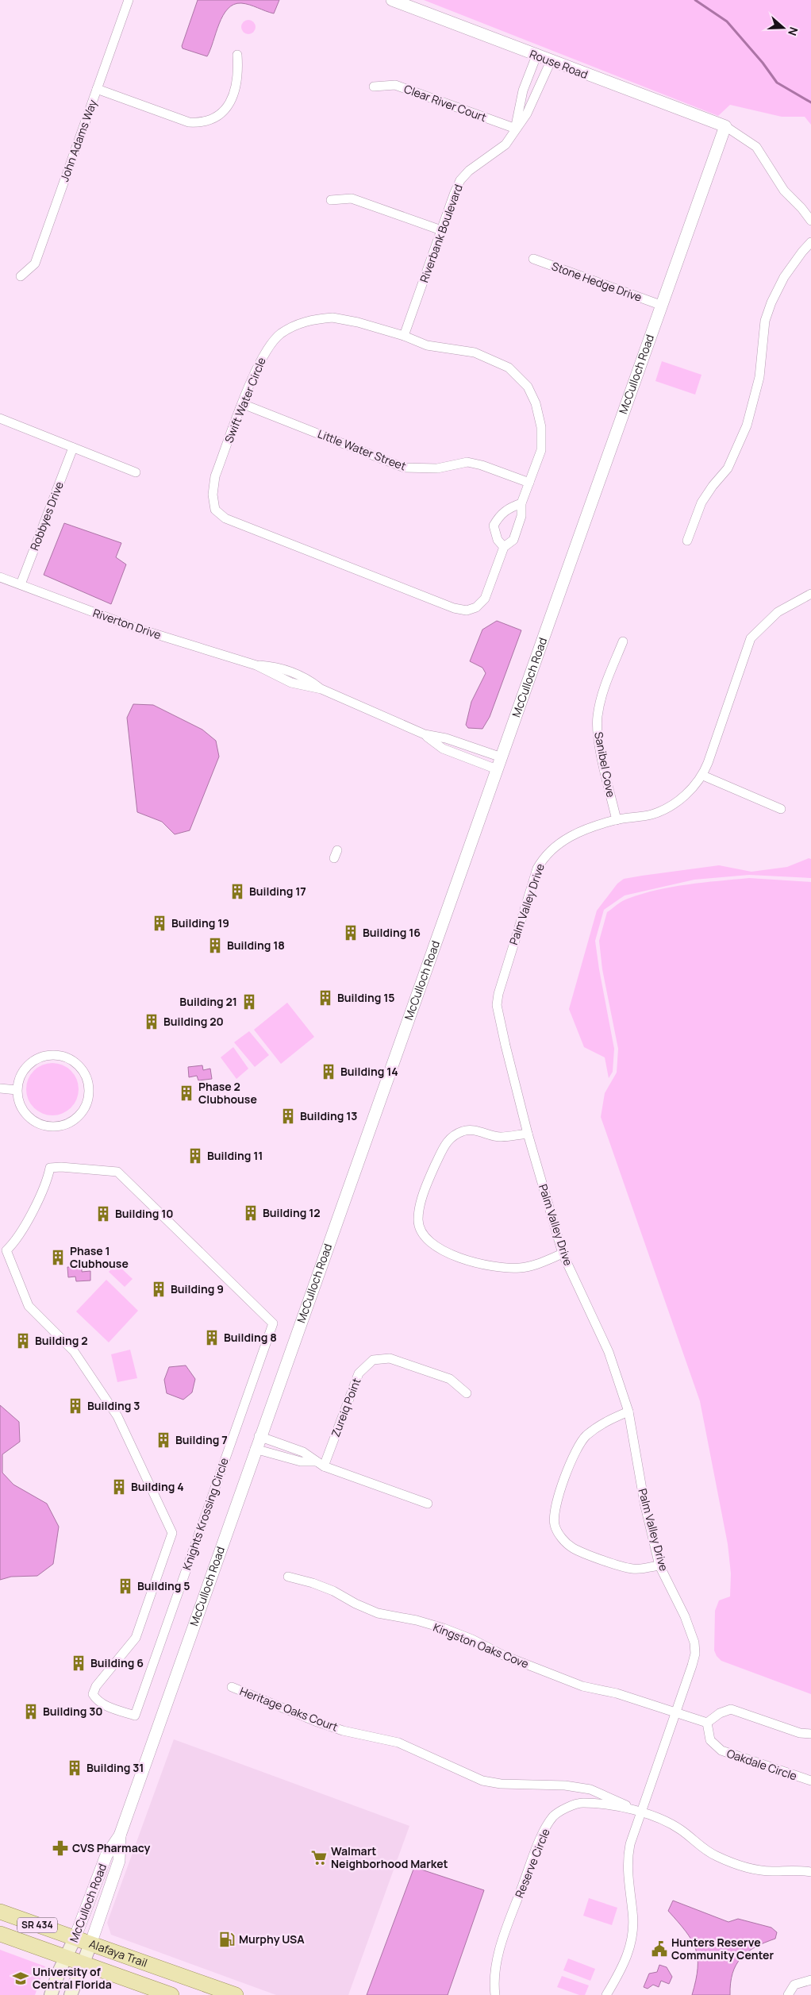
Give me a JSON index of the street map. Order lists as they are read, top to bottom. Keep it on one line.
{"streets":{"main road":["McCulloch Road","SR 434","Alafaya Trail"],"street":["Rouse Road","Clear River Court","John Adams Way","Riverbank Boulevard","Stone Hedge Drive","Swift Water Circle","Little Water Street","Robbyes Drive","Riverton Drive","Sanibel Cove","Palm Valley Drive","Zureiq Point","Knights Krossing Circle","Kingston Oaks Cove","Heritage Oaks Court","Oakdale Circle","Reserve Circle"]},"crossings":[["Rouse Road","Riverbank Boulevard"],["Rouse Road","McCulloch Road"],["Clear River Court","Riverbank Boulevard"],["Riverbank Boulevard","Swift Water Circle"],["Stone Hedge Drive","McCulloch Road"],["McCulloch Road","Riverton Drive"],["McCulloch Road","Alafaya Trail"],["Swift Water Circle","Little Water Street"],["Robbyes Drive","Riverton Drive"],["Sanibel Cove","Palm Valley Drive"],["Palm Valley Drive","Kingston Oaks Cove"],["Palm Valley Drive","Heritage Oaks Court"],["Palm Valley Drive","Reserve Circle"],["Heritage Oaks Court","Reserve Circle"]],"places":{"building":["Building 17","Building 19","Building 16","Building 18","Building 15","Building 21","Building 20","Building 14","Phase 2 Clubhouse","Building 13","Building 11","Building 12","Building 10","Phase 1 Clubhouse","Building 9","Building 8","Building 2","Building 3","Building 7","Building 4","Building 5","Building 6","Building 30","Building 31"],"pharmacy":["CVS Pharmacy"],"supermarket":["Walmart Neighborhood Market"],"fuel station":["Murphy USA"],"public building":["Hunters Reserve Community Center"],"school or university":["University of Central Florida"]},"north":"right"}
